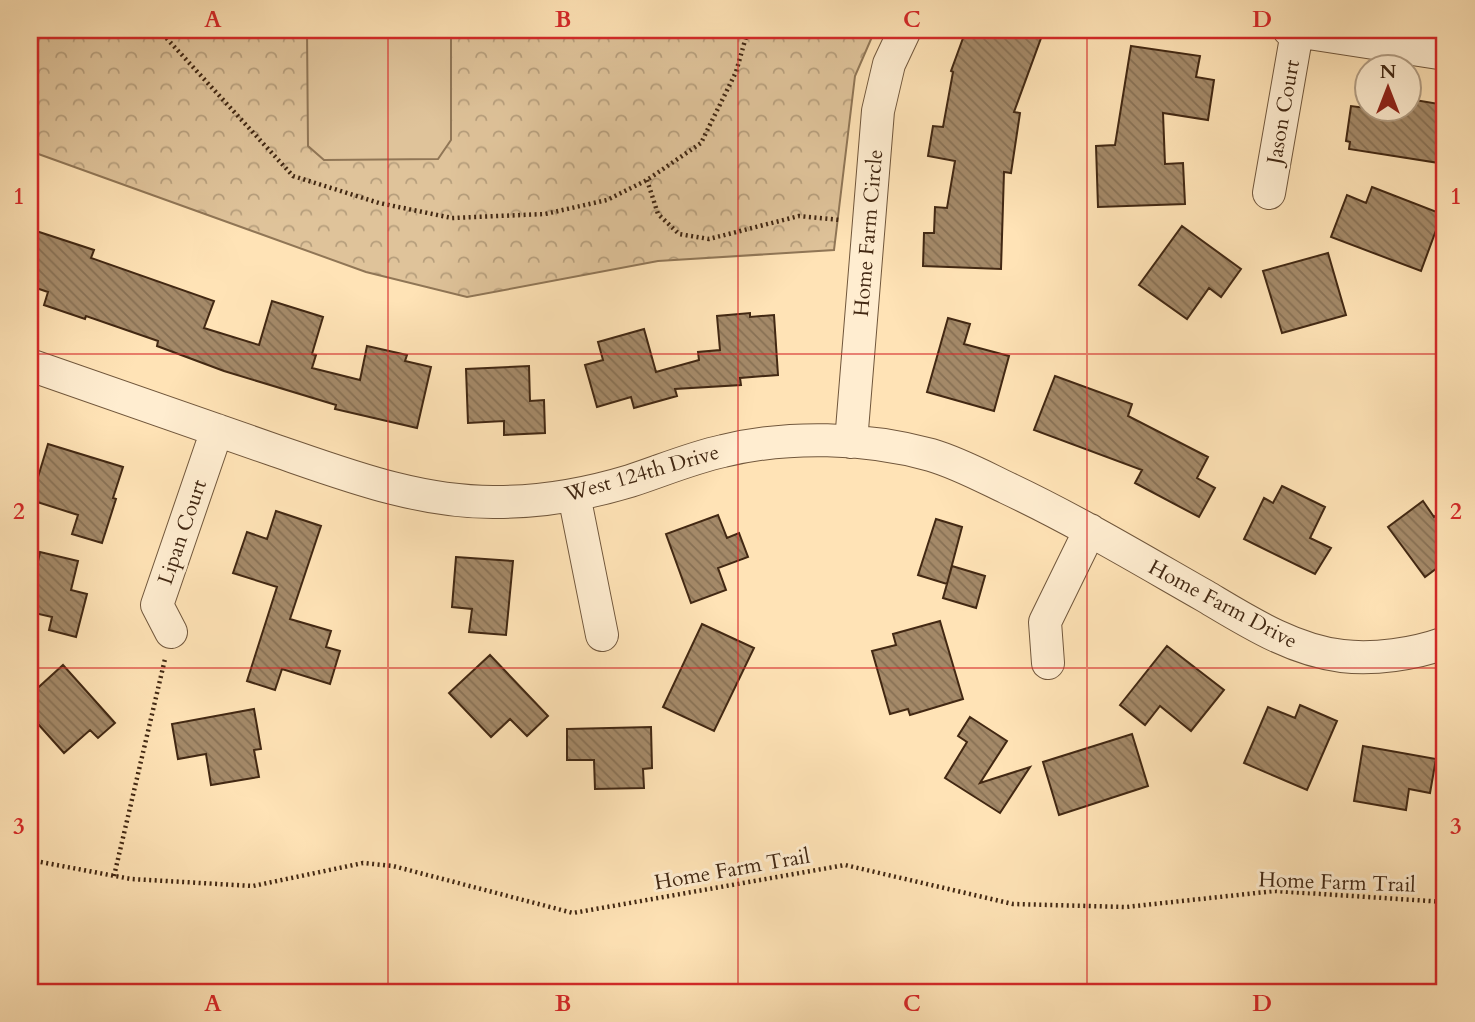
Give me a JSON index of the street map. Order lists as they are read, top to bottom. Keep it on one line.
{"streets":{"street":["Jason Court","Home Farm Circle","West 124th Drive","Lipan Court","Home Farm Drive"],"path":["Home Farm Trail"]},"crossings":[["Home Farm Circle","West 124th Drive"],["West 124th Drive","Lipan Court"],["West 124th Drive","Home Farm Drive"]],"north":"top","grid":{"columns":["A","B","C","D"],"rows":["1","2","3"]}}
